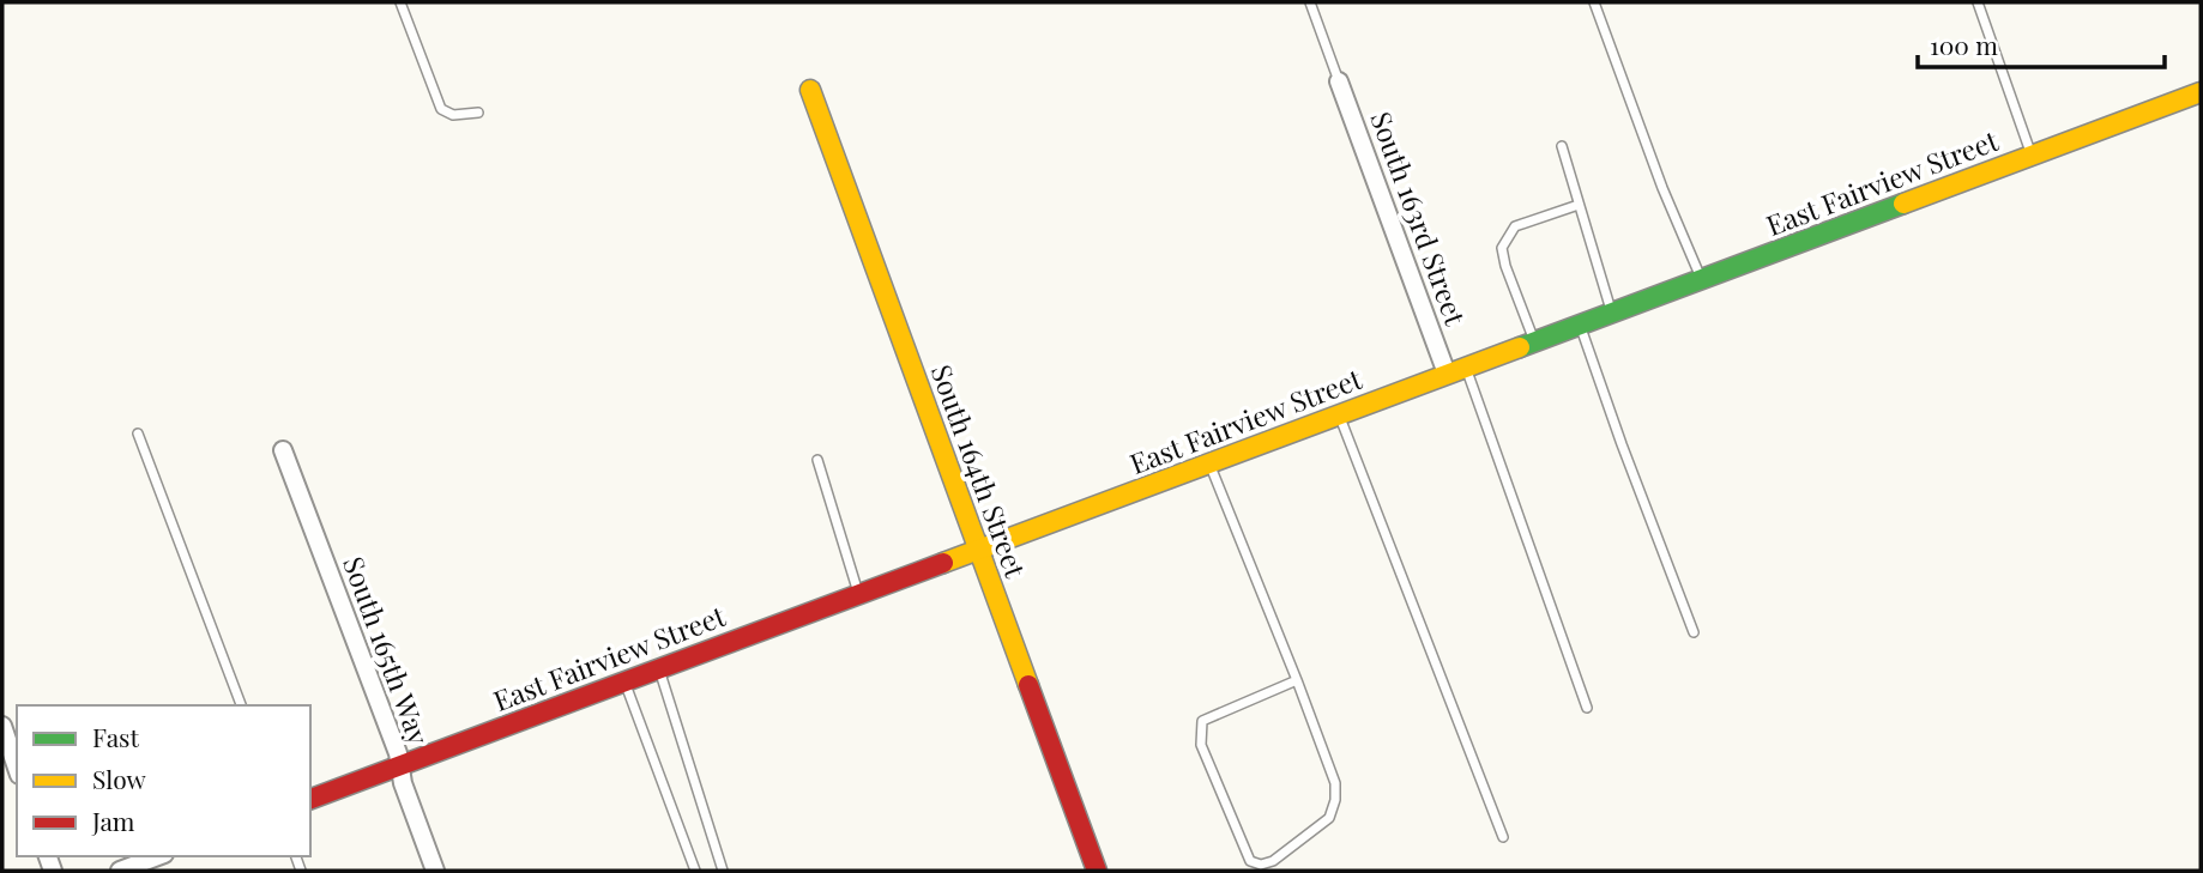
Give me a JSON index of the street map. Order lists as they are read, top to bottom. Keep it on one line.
{"streets":{"street":["East Fairview Street","South 163rd Street","South 164th Street","South 165th Way"]},"crossings":[["East Fairview Street","South 163rd Street"],["East Fairview Street","South 164th Street"],["East Fairview Street","South 165th Way"]],"legend":["Fast","Slow","Jam"],"scale_bar":"100 m"}
